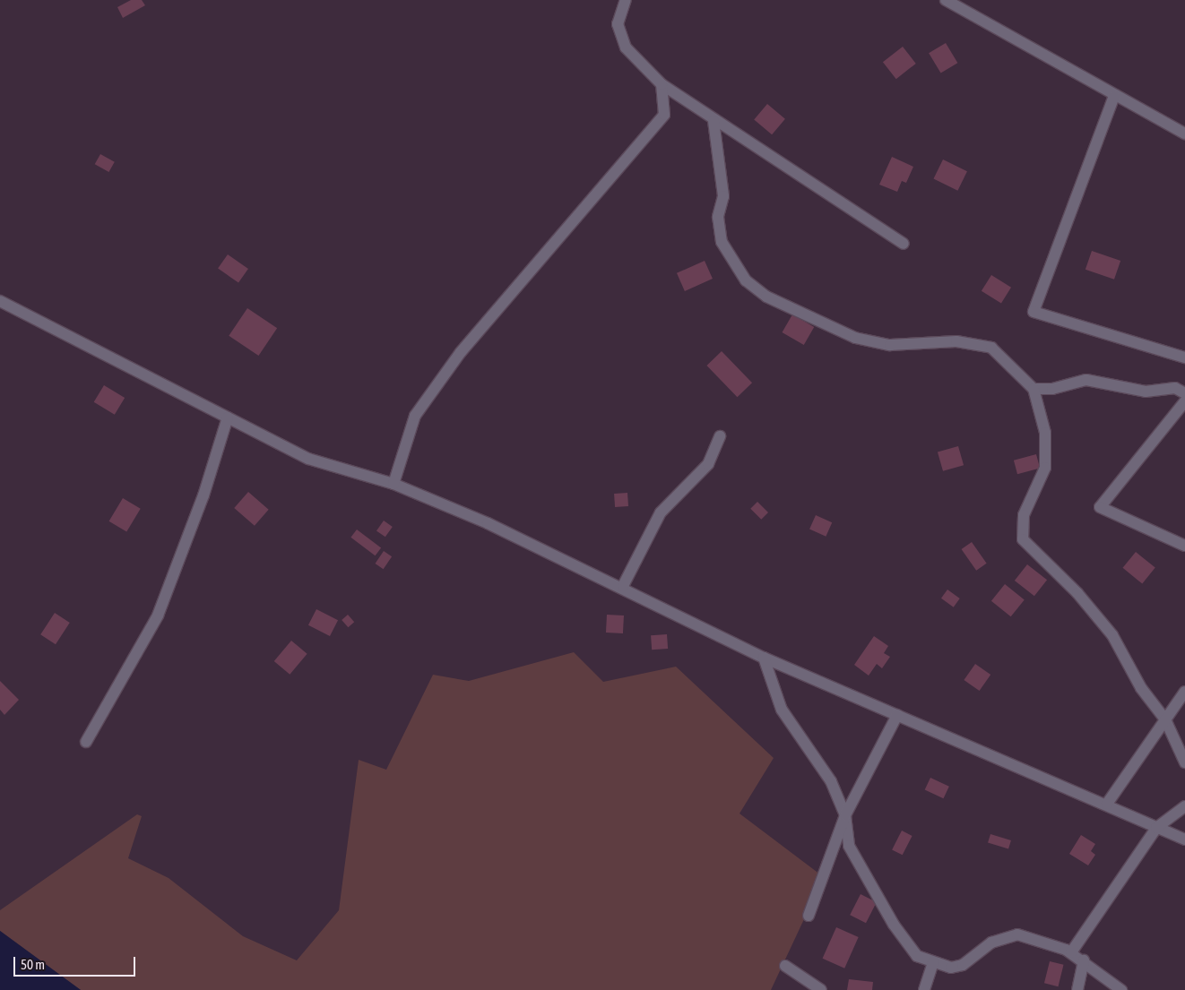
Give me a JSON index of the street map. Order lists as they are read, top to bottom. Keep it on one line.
{"scale_bar":"50 m"}
